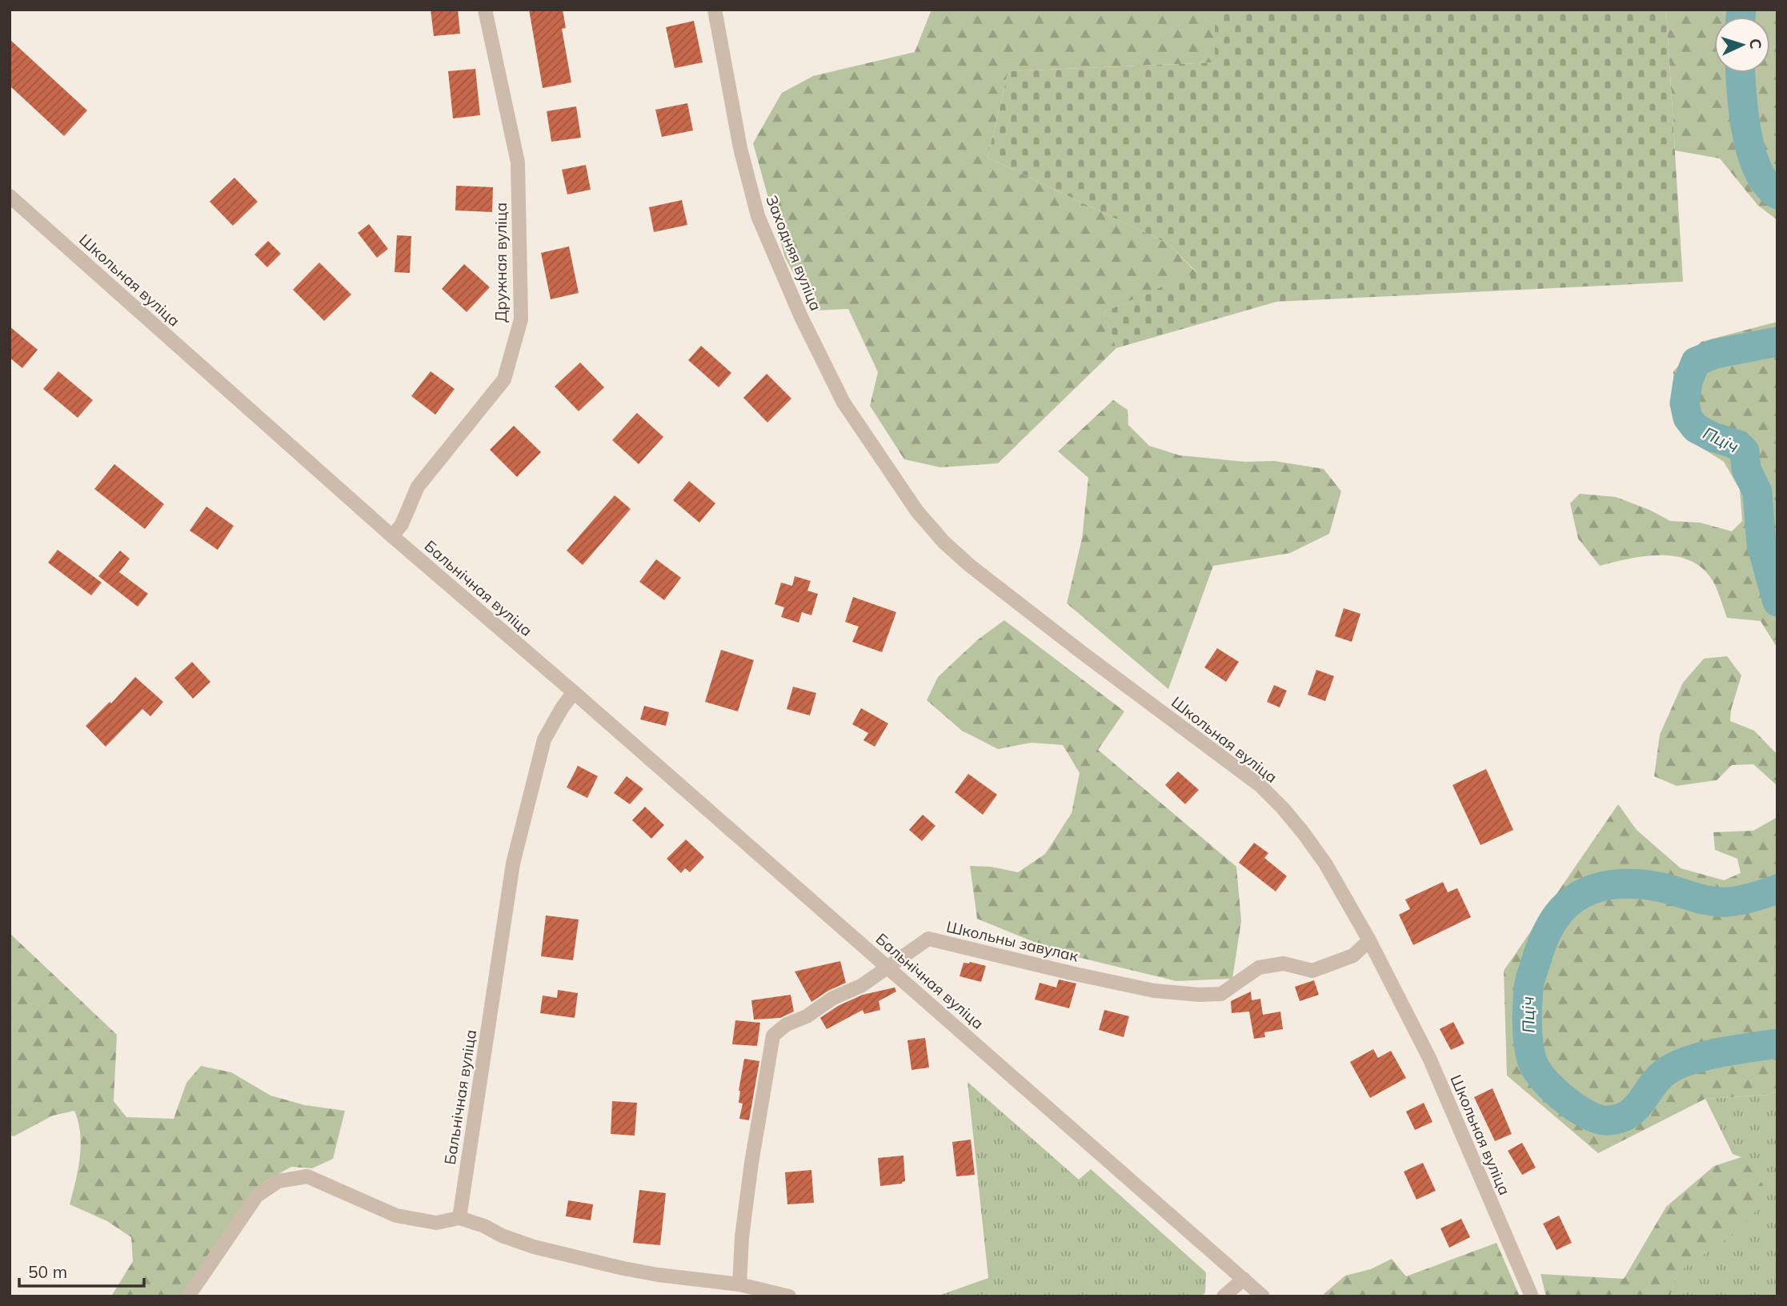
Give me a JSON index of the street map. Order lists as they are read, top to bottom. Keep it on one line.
{"streets":{"street":["Заходняя вуліца","Дружная вуліца","Школьная вуліца","Бальнічная вуліца","Школьны завулак"]},"crossings":[["Заходняя вуліца","Школьная вуліца"],["Дружная вуліца","Бальнічная вуліца"],["Школьная вуліца","Бальнічная вуліца"],["Школьная вуліца","Школьны завулак"],["Бальнічная вуліца","Школьны завулак"]],"water":["Пціч"],"scale_bar":"50 m","north":"right"}
